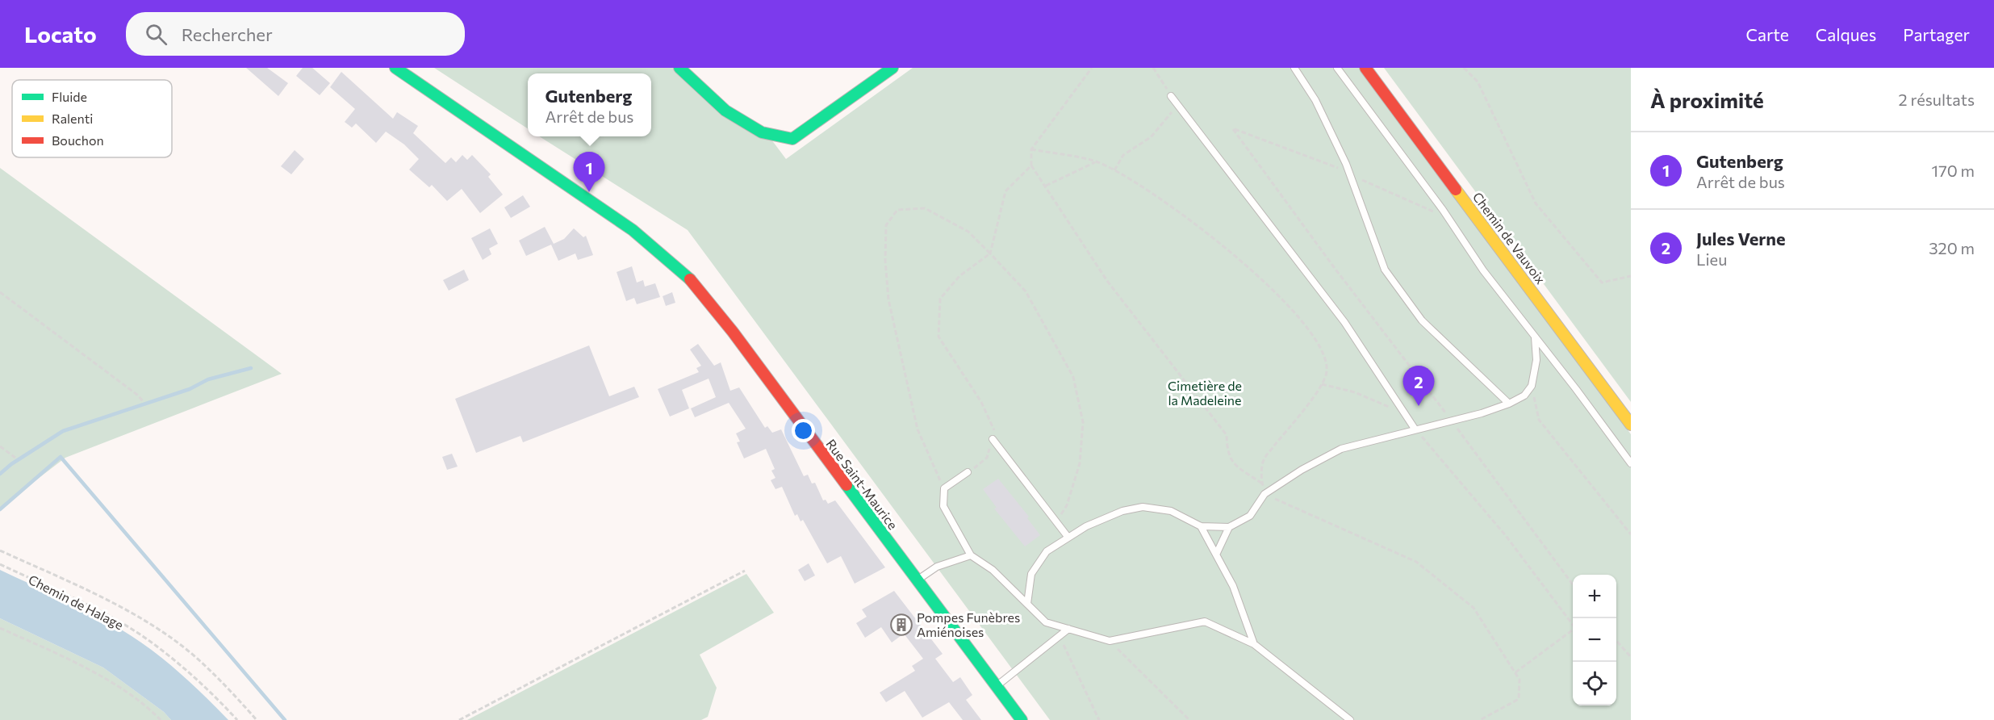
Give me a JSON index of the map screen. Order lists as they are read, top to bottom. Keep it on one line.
{"streets":{"street":["Chemin de Vauvoix","Rue Saint-Maurice"],"path":["Chemin de Halage"]},"parks":["Cimetière de la Madeleine"],"places":{"building":["Pompes Funèbres Amiénoises"]},"legend":["Fluide","Ralenti","Bouchon"],"page":{"header":"Locato","search":"Rechercher","nav":["Carte","Calques","Partager"],"heading":["À proximité","2 résultats"],"popup":["Gutenberg","Arrêt de bus"],"list":[{"mark":"1","name":"Gutenberg","note":"Arrêt de bus","value":"170 m"},{"mark":"2","name":"Jules Verne","note":"Lieu","value":"320 m"}],"pins":["1","2"],"map_buttons":["+","−"]}}
